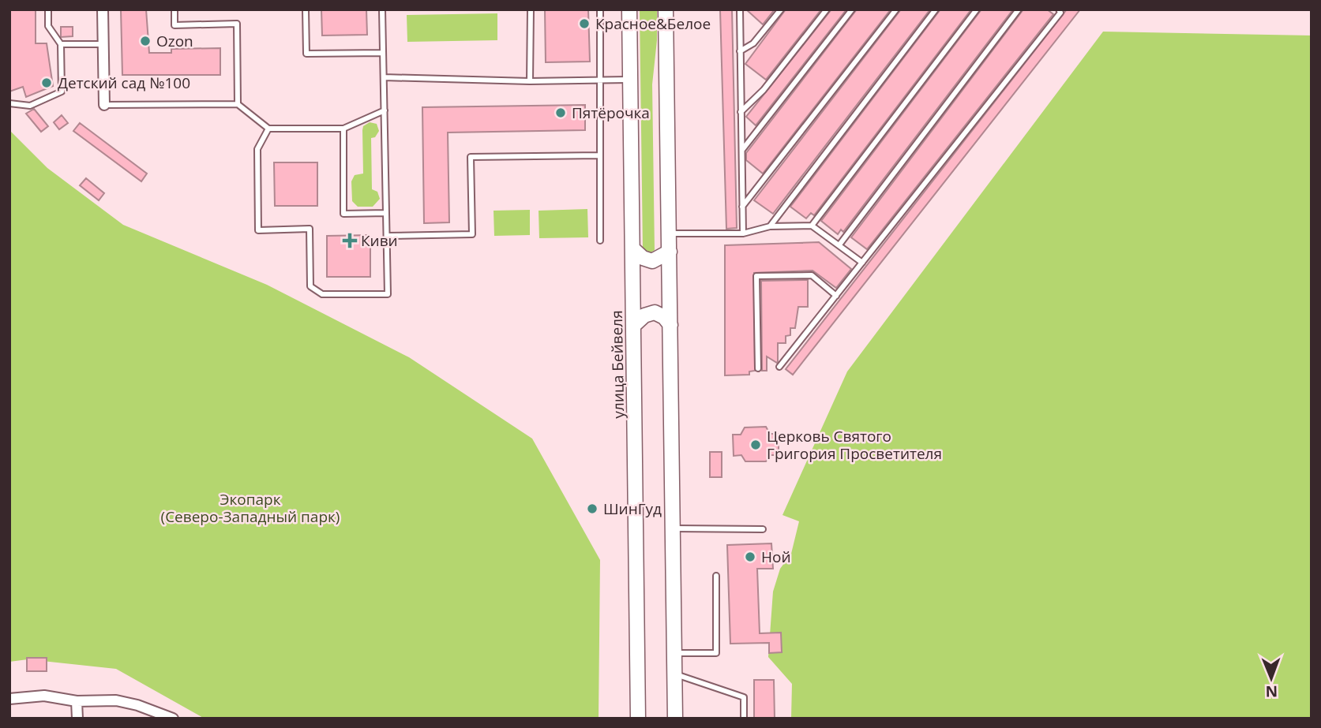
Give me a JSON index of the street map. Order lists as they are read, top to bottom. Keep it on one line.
{"streets":{"main road":["улица Бейвеля"]},"parks":["Экопарк (Северо-Западный парк)"],"places":{"other":["Красное&Белое","Ozon","Детский сад №100","Пятёрочка","Церковь Святого Григория Просветителя","ШинГуд","Ной"],"health":["Киви"]},"north":"bottom"}
